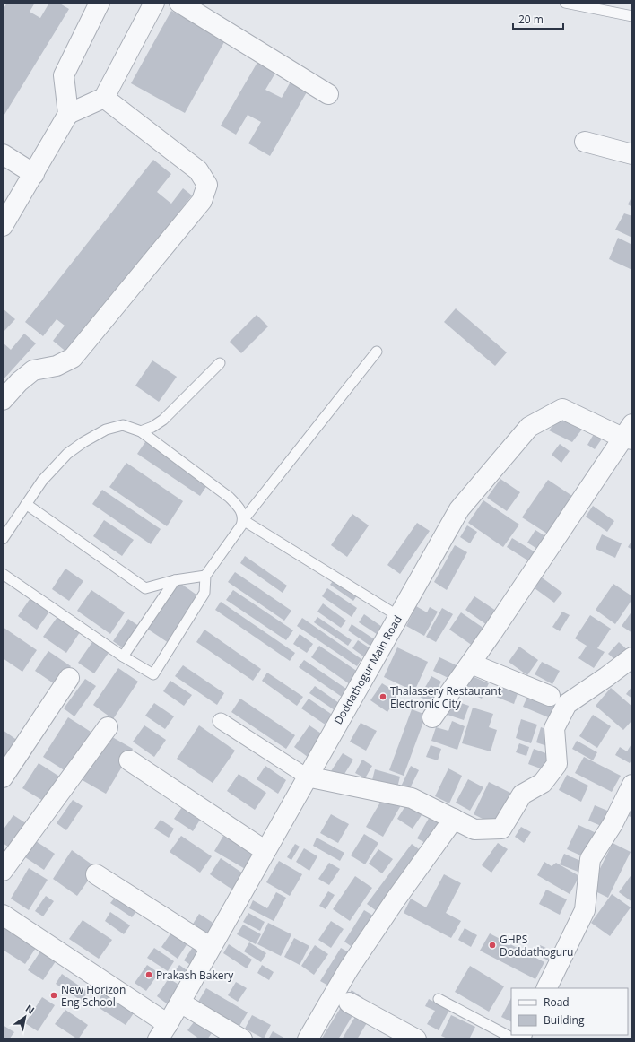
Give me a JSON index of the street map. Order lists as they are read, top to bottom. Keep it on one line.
{"streets":{"street":["Doddathogur Main Road"]},"places":["Thalassery Restaurant Electronic City","GHPS Doddathoguru","Prakash Bakery","New Horizon Eng School"],"legend":["Road","Building"],"scale_bar":"20 m","north":"top right"}
